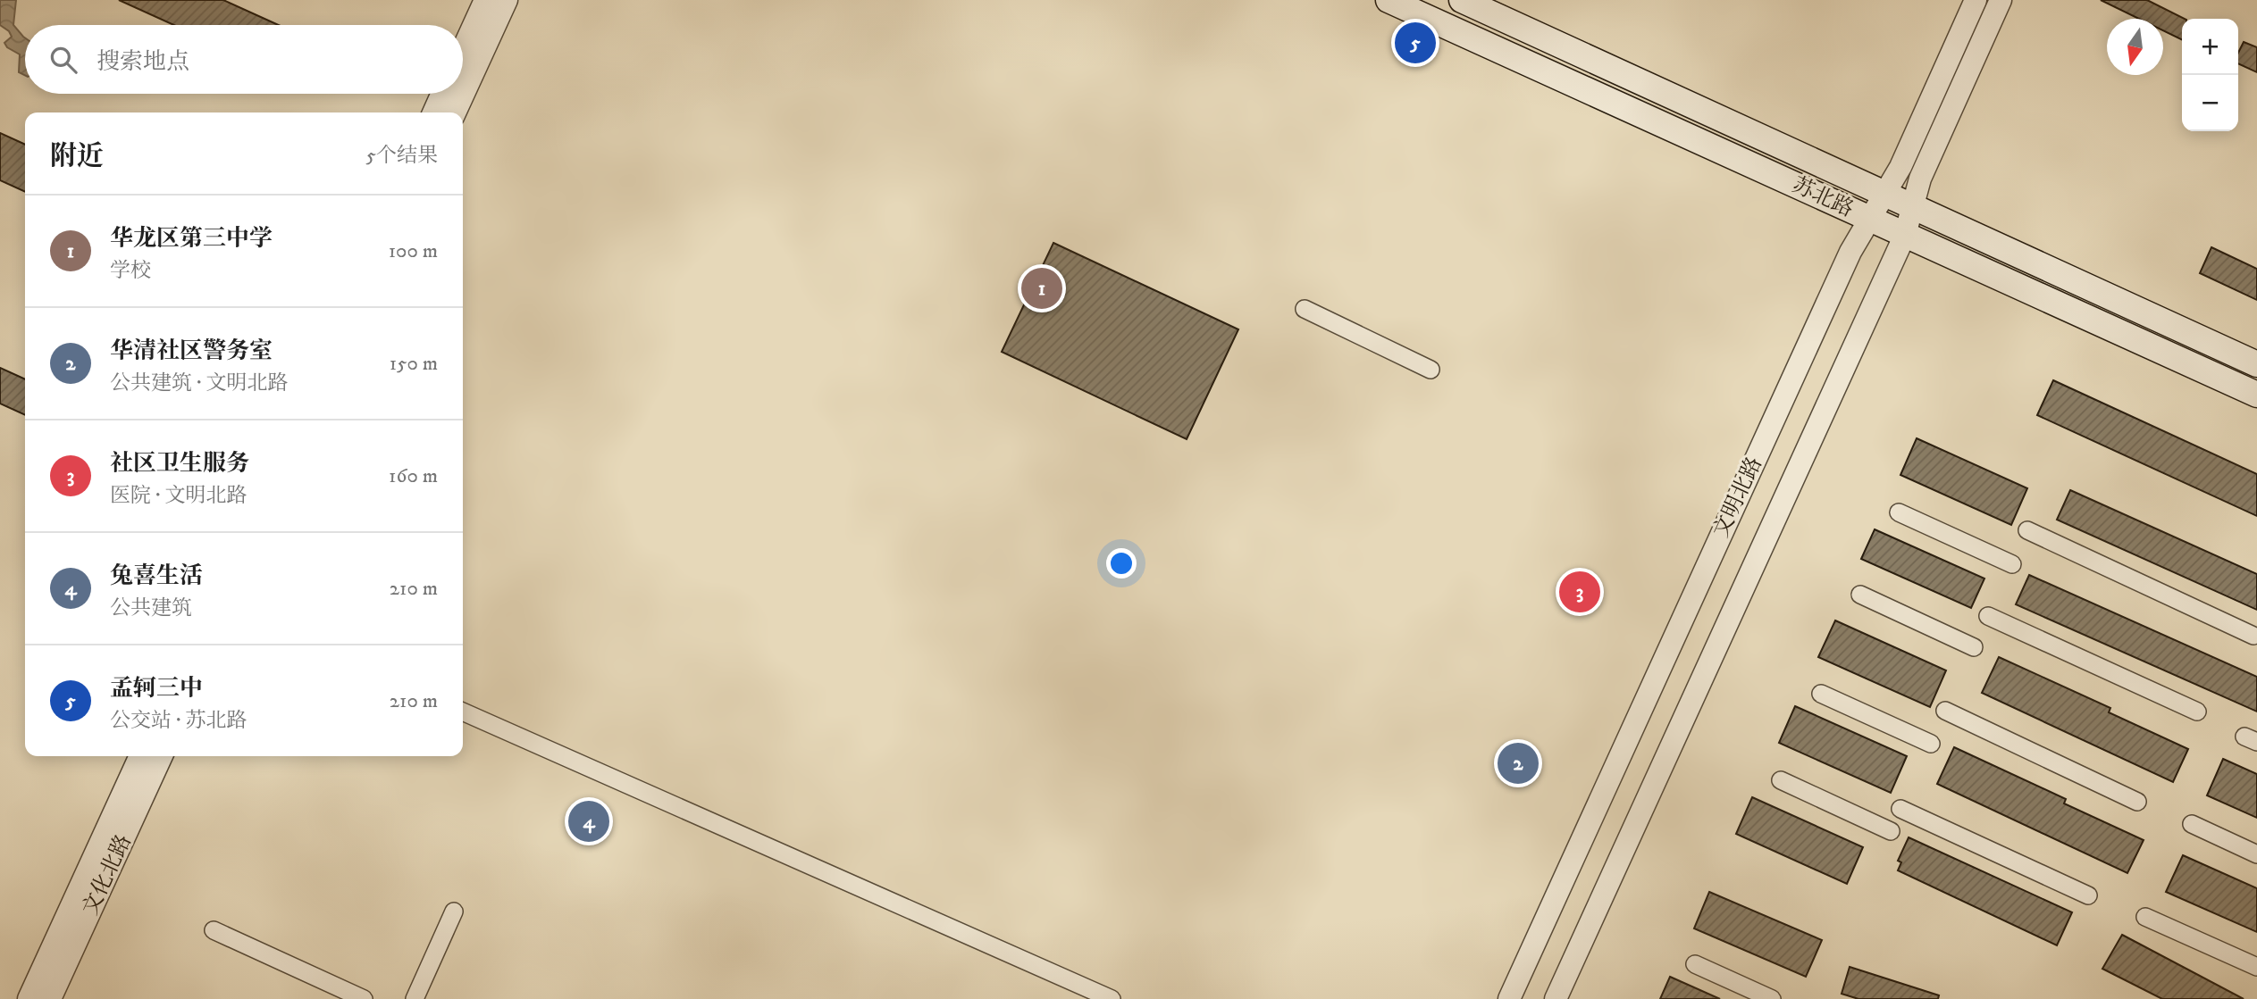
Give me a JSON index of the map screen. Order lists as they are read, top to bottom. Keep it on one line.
{"streets":{"main road":["苏北路"],"street":["文明北路","文化北路"]},"crossings":[["苏北路","文明北路"]],"north":"bottom","page":{"map_buttons":["+","−"],"pins":["5","1","3","2","4"],"search":"搜索地点","heading":["附近","5个结果"],"list":[{"mark":"1","name":"华龙区第三中学","note":"学校","value":"100 m"},{"mark":"2","name":"华清社区警务室","note":"公共建筑 · 文明北路","value":"150 m"},{"mark":"3","name":"社区卫生服务","note":"医院 · 文明北路","value":"160 m"},{"mark":"4","name":"兔喜生活","note":"公共建筑","value":"210 m"},{"mark":"5","name":"孟轲三中","note":"公交站 · 苏北路","value":"210 m"}]}}
